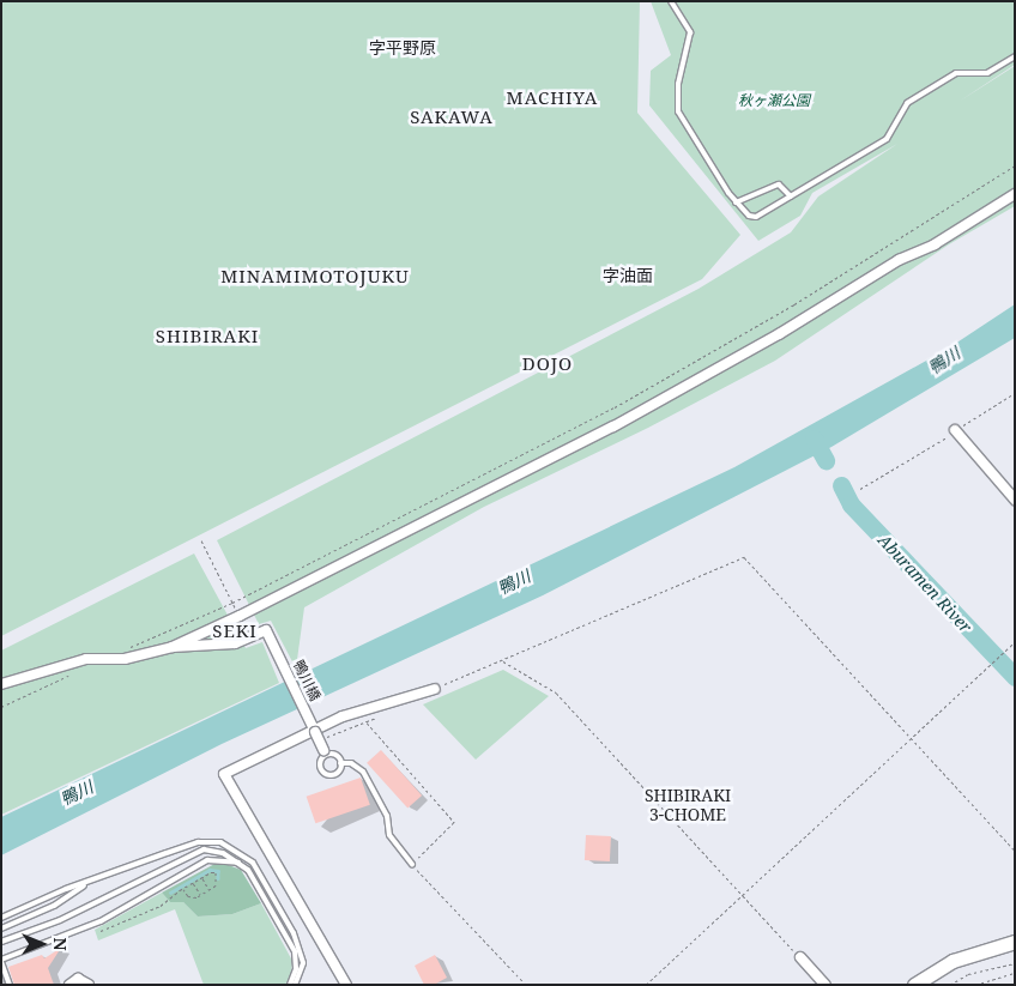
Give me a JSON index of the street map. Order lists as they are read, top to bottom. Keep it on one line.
{"streets":{"street":["鴨川橋"]},"districts":["字平野原","MACHIYA","SAKAWA","字油面","MINAMIMOTOJUKU","SHIBIRAKI","DOJO","SEKI","SHIBIRAKI 3-CHOME"],"water":["鴨川","Aburamen River"],"parks":["秋ヶ瀬公園"],"north":"right"}
